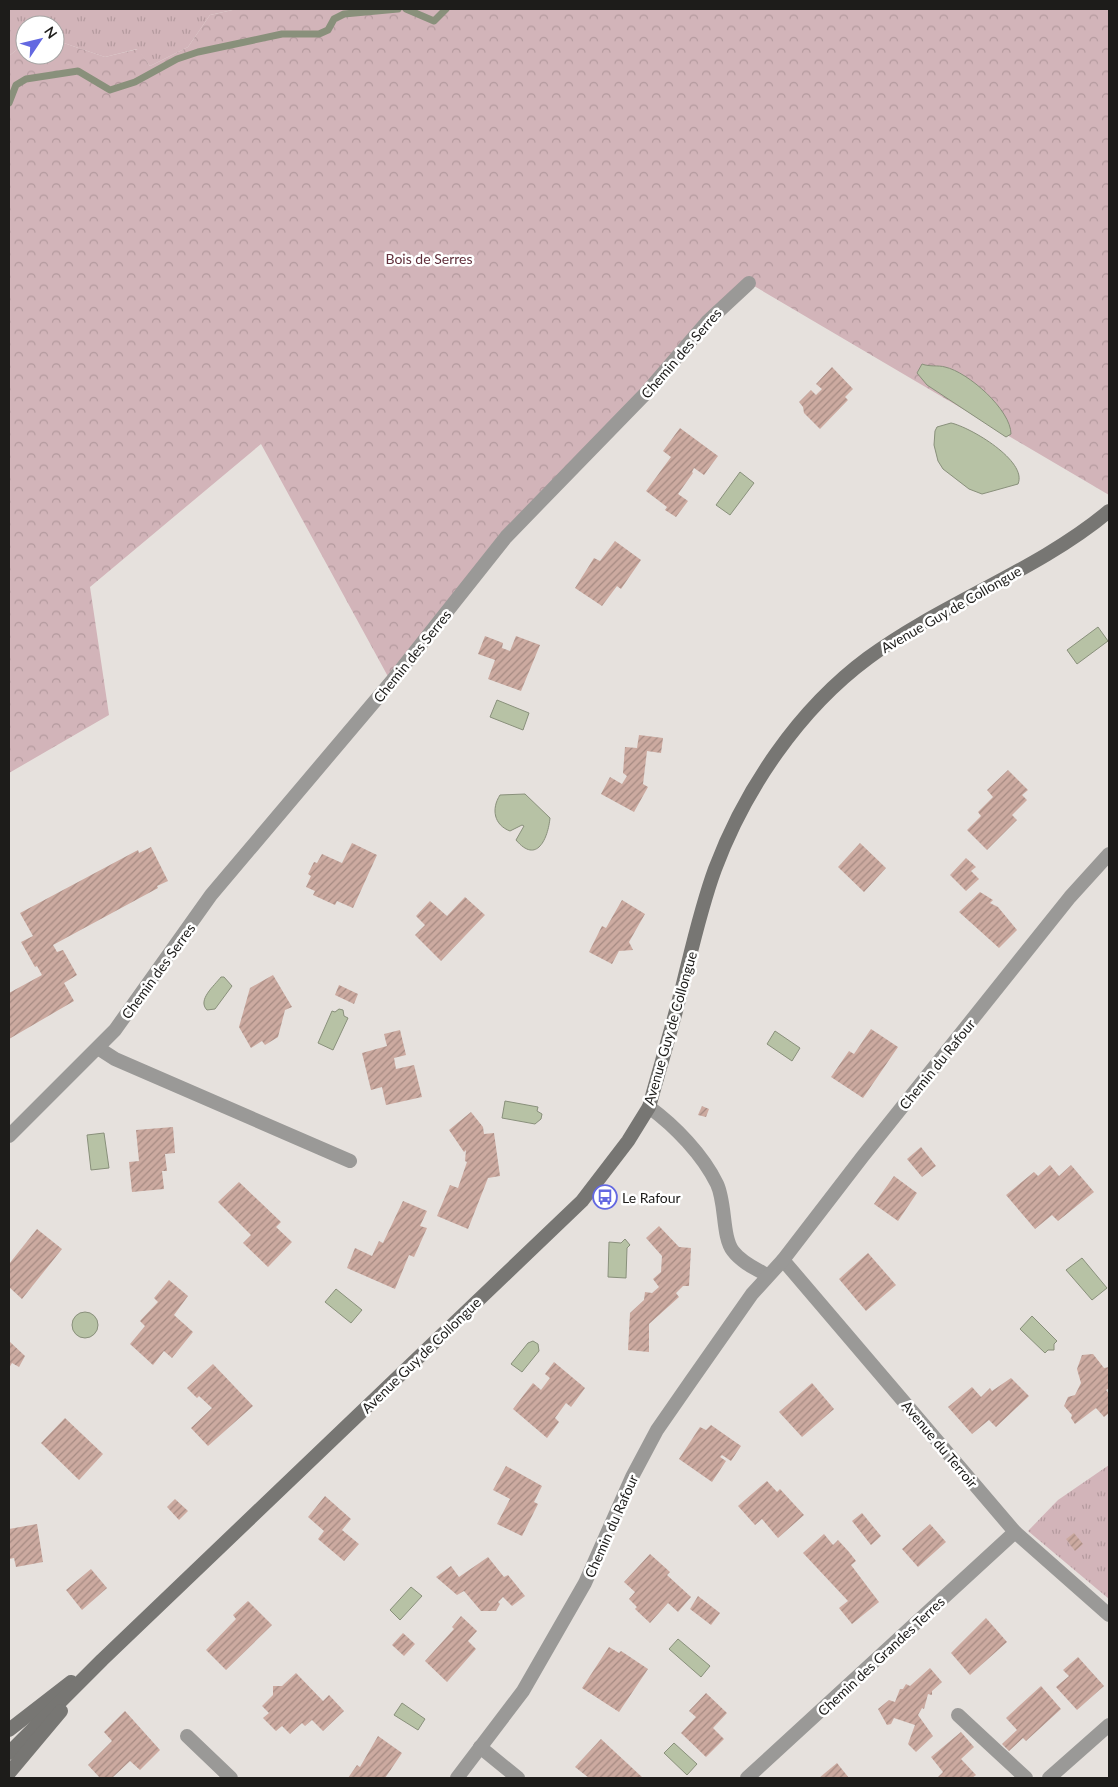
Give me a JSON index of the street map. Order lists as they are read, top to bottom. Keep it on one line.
{"streets":{"main road":["Avenue Guy de Collongue"],"street":["Chemin des Serres","Chemin du Rafour","Avenue du Terroir","Chemin des Grandes Terres"]},"crossings":[["Chemin du Rafour","Avenue du Terroir"],["Avenue du Terroir","Chemin des Grandes Terres"]],"parks":["Bois de Serres"],"places":{"bus stop":["Le Rafour"]},"north":"top right"}
